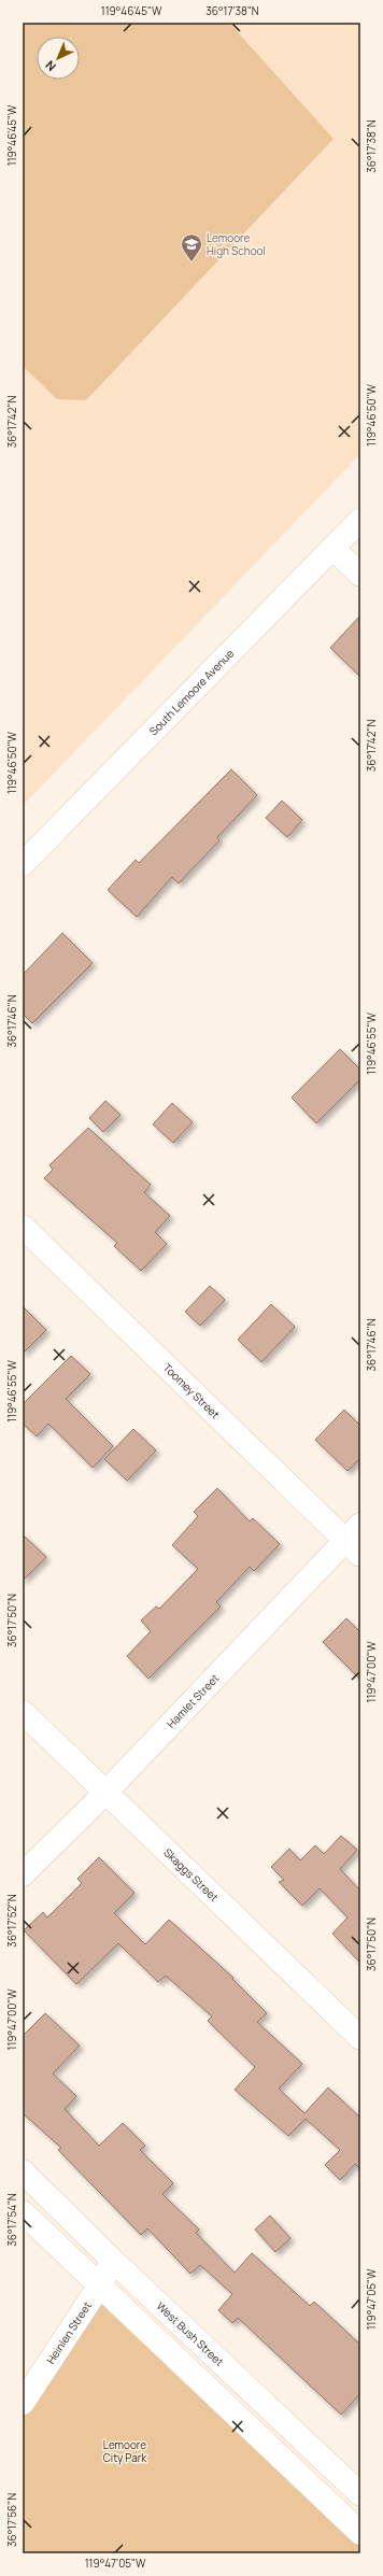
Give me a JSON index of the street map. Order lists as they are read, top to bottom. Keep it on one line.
{"streets":{"street":["South Lemoore Avenue","Toomey Street","Hamlet Street","Skaggs Street","Heinlen Street","West Bush Street"]},"crossings":[["Toomey Street","Hamlet Street"],["Hamlet Street","Skaggs Street"],["Heinlen Street","West Bush Street"]],"parks":["Lemoore City Park"],"places":{"school or university":["Lemoore High School"]},"north":"bottom left","coordinates":["119°46'45\"W","36°17'38\"N","119°46'50\"W","36°17'42\"N","36°17'46\"N","119°46'55\"W","36°17'50\"N","119°47'00\"W","36°17'52\"N","36°17'54\"N","119°47'05\"W","36°17'56\"N"]}
